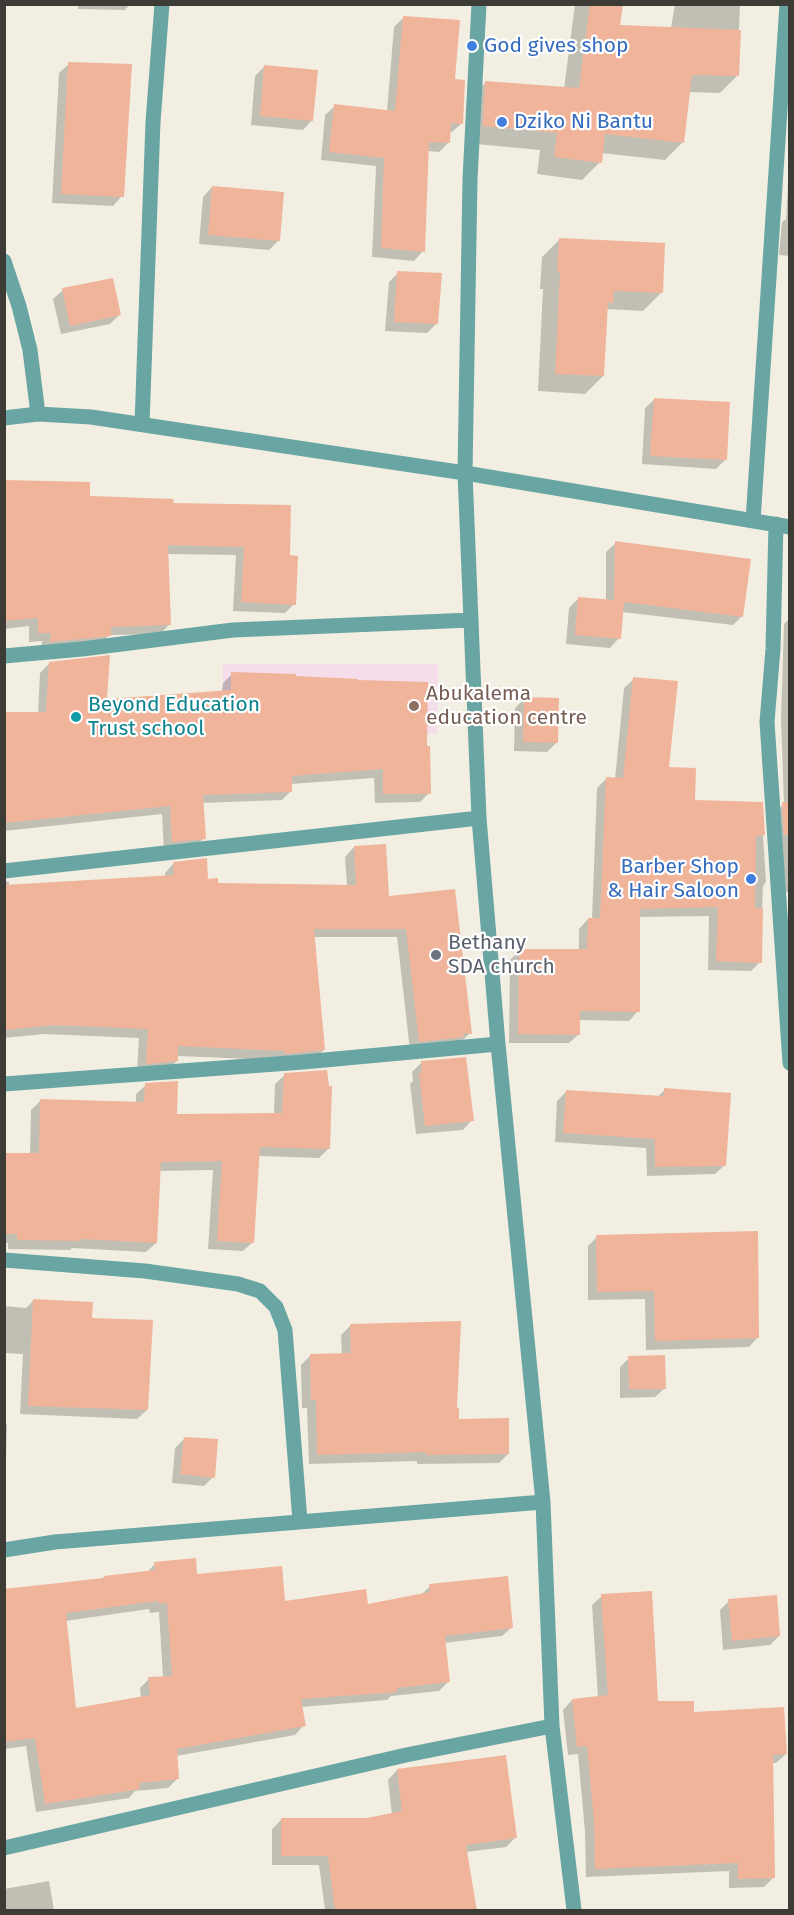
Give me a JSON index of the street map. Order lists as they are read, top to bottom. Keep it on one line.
{"places":["God gives shop","Dziko Ni Bantu","Abukalema education centre","Beyond Education Trust school","Barber Shop & Hair Saloon","Bethany SDA church"]}
